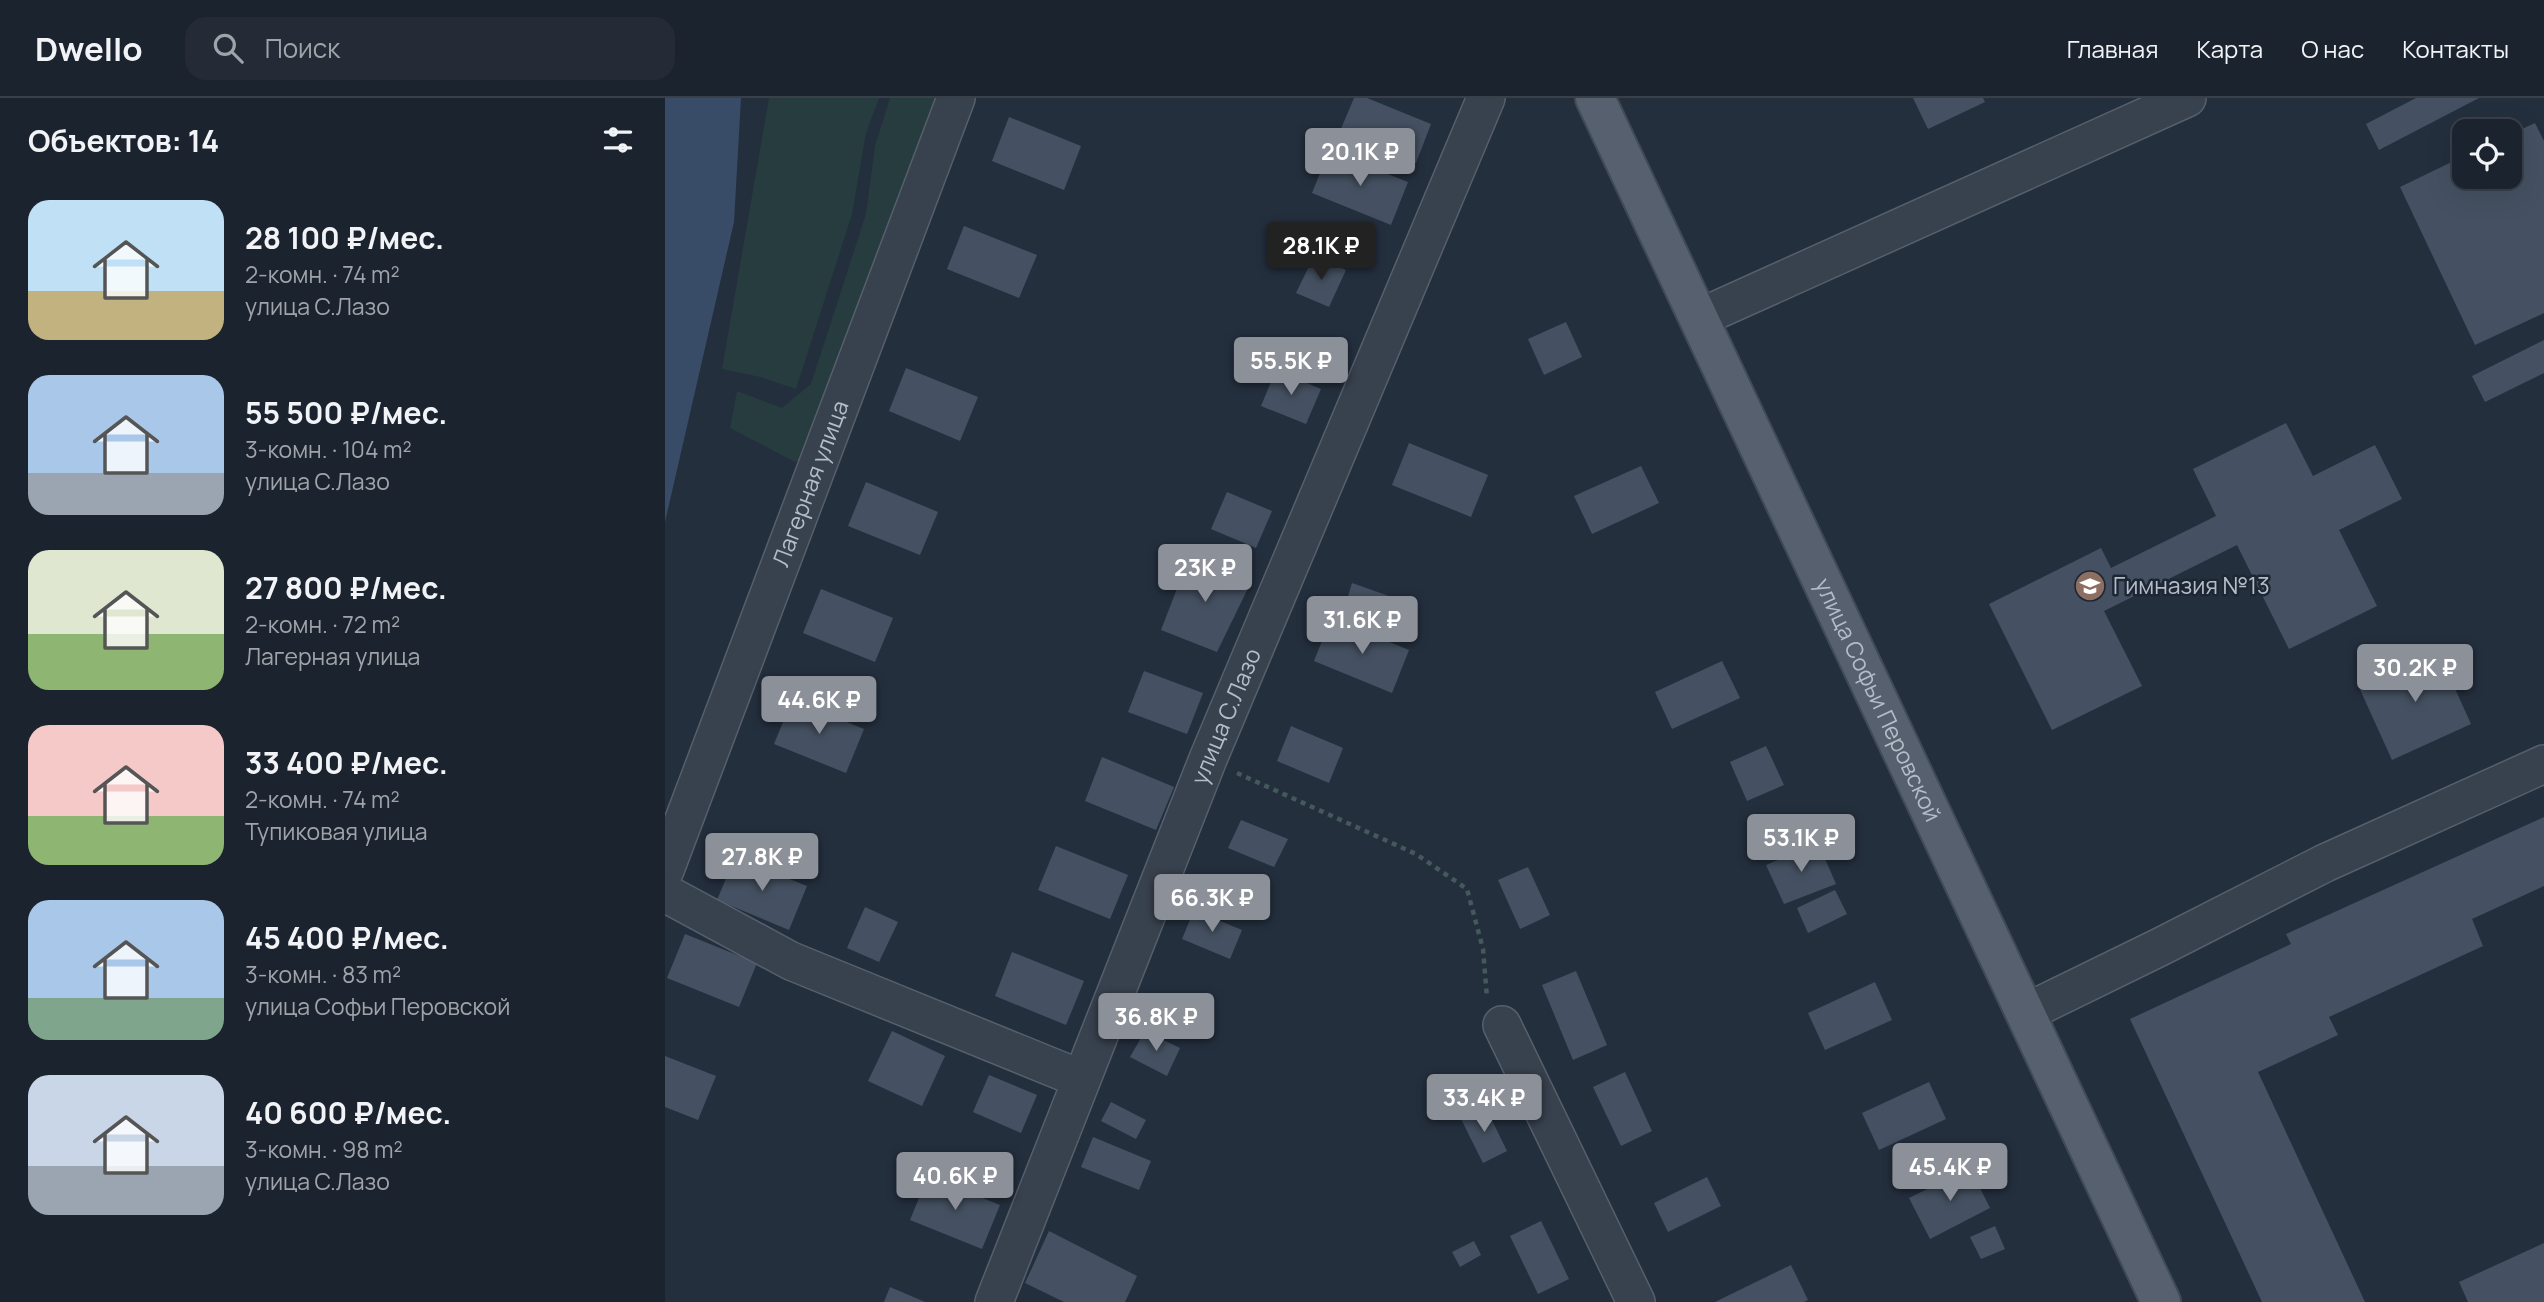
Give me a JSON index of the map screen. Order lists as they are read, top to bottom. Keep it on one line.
{"streets":{"main road":["улица Софьи Перовской"],"street":["Лагерная улица","улица С.Лазо"]},"places":{"school or university":["Гимназия №13"]},"page":{"header":"Dwello","search":"Поиск","nav":["Главная","Карта","О нас","Контакты"],"heading":"Объектов: 14","price":["20.1K ₽","28.1K ₽","55.5K ₽","23K ₽","31.6K ₽","30.2K ₽","44.6K ₽","53.1K ₽","27.8K ₽","66.3K ₽","36.8K ₽","33.4K ₽","45.4K ₽","40.6K ₽"],"list":[{"name":"28 100 ₽/мес.","note":"2-комн. · 74 m² · улица С.Лазо"},{"name":"55 500 ₽/мес.","note":"3-комн. · 104 m² · улица С.Лазо"},{"name":"27 800 ₽/мес.","note":"2-комн. · 72 m² · Лагерная улица"},{"name":"33 400 ₽/мес.","note":"2-комн. · 74 m² · Тупиковая улица"},{"name":"45 400 ₽/мес.","note":"3-комн. · 83 m² · улица Софьи Перовской"},{"name":"40 600 ₽/мес.","note":"3-комн. · 98 m² · улица С.Лазо"}]}}
